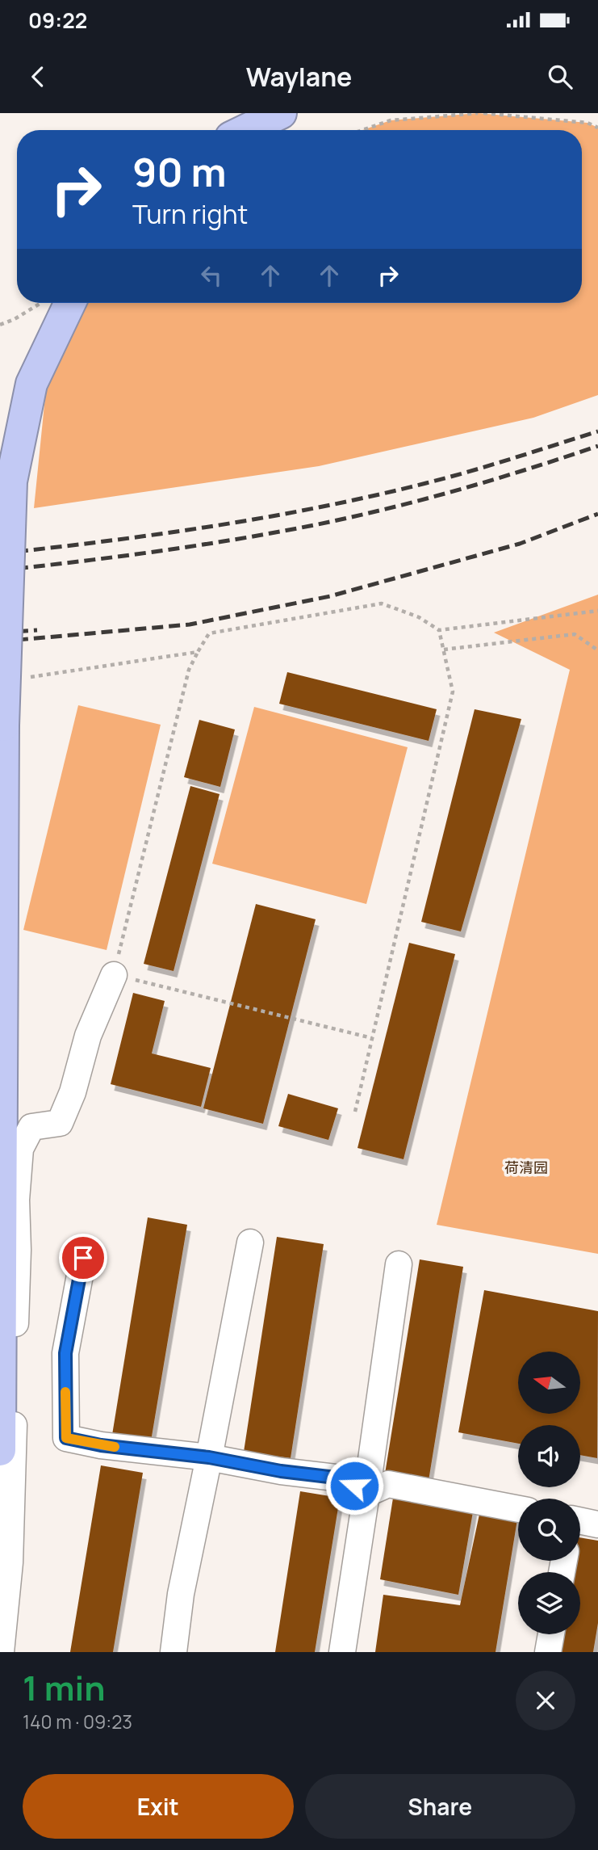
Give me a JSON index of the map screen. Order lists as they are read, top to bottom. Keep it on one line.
{"parks":["荷清园"],"north":"left","page":{"status":"09:22","header":"Waylane","turn":["90 m","Turn right"],"heading":["1 min","140 m · 09:23"],"buttons":["Exit","Share"]}}
